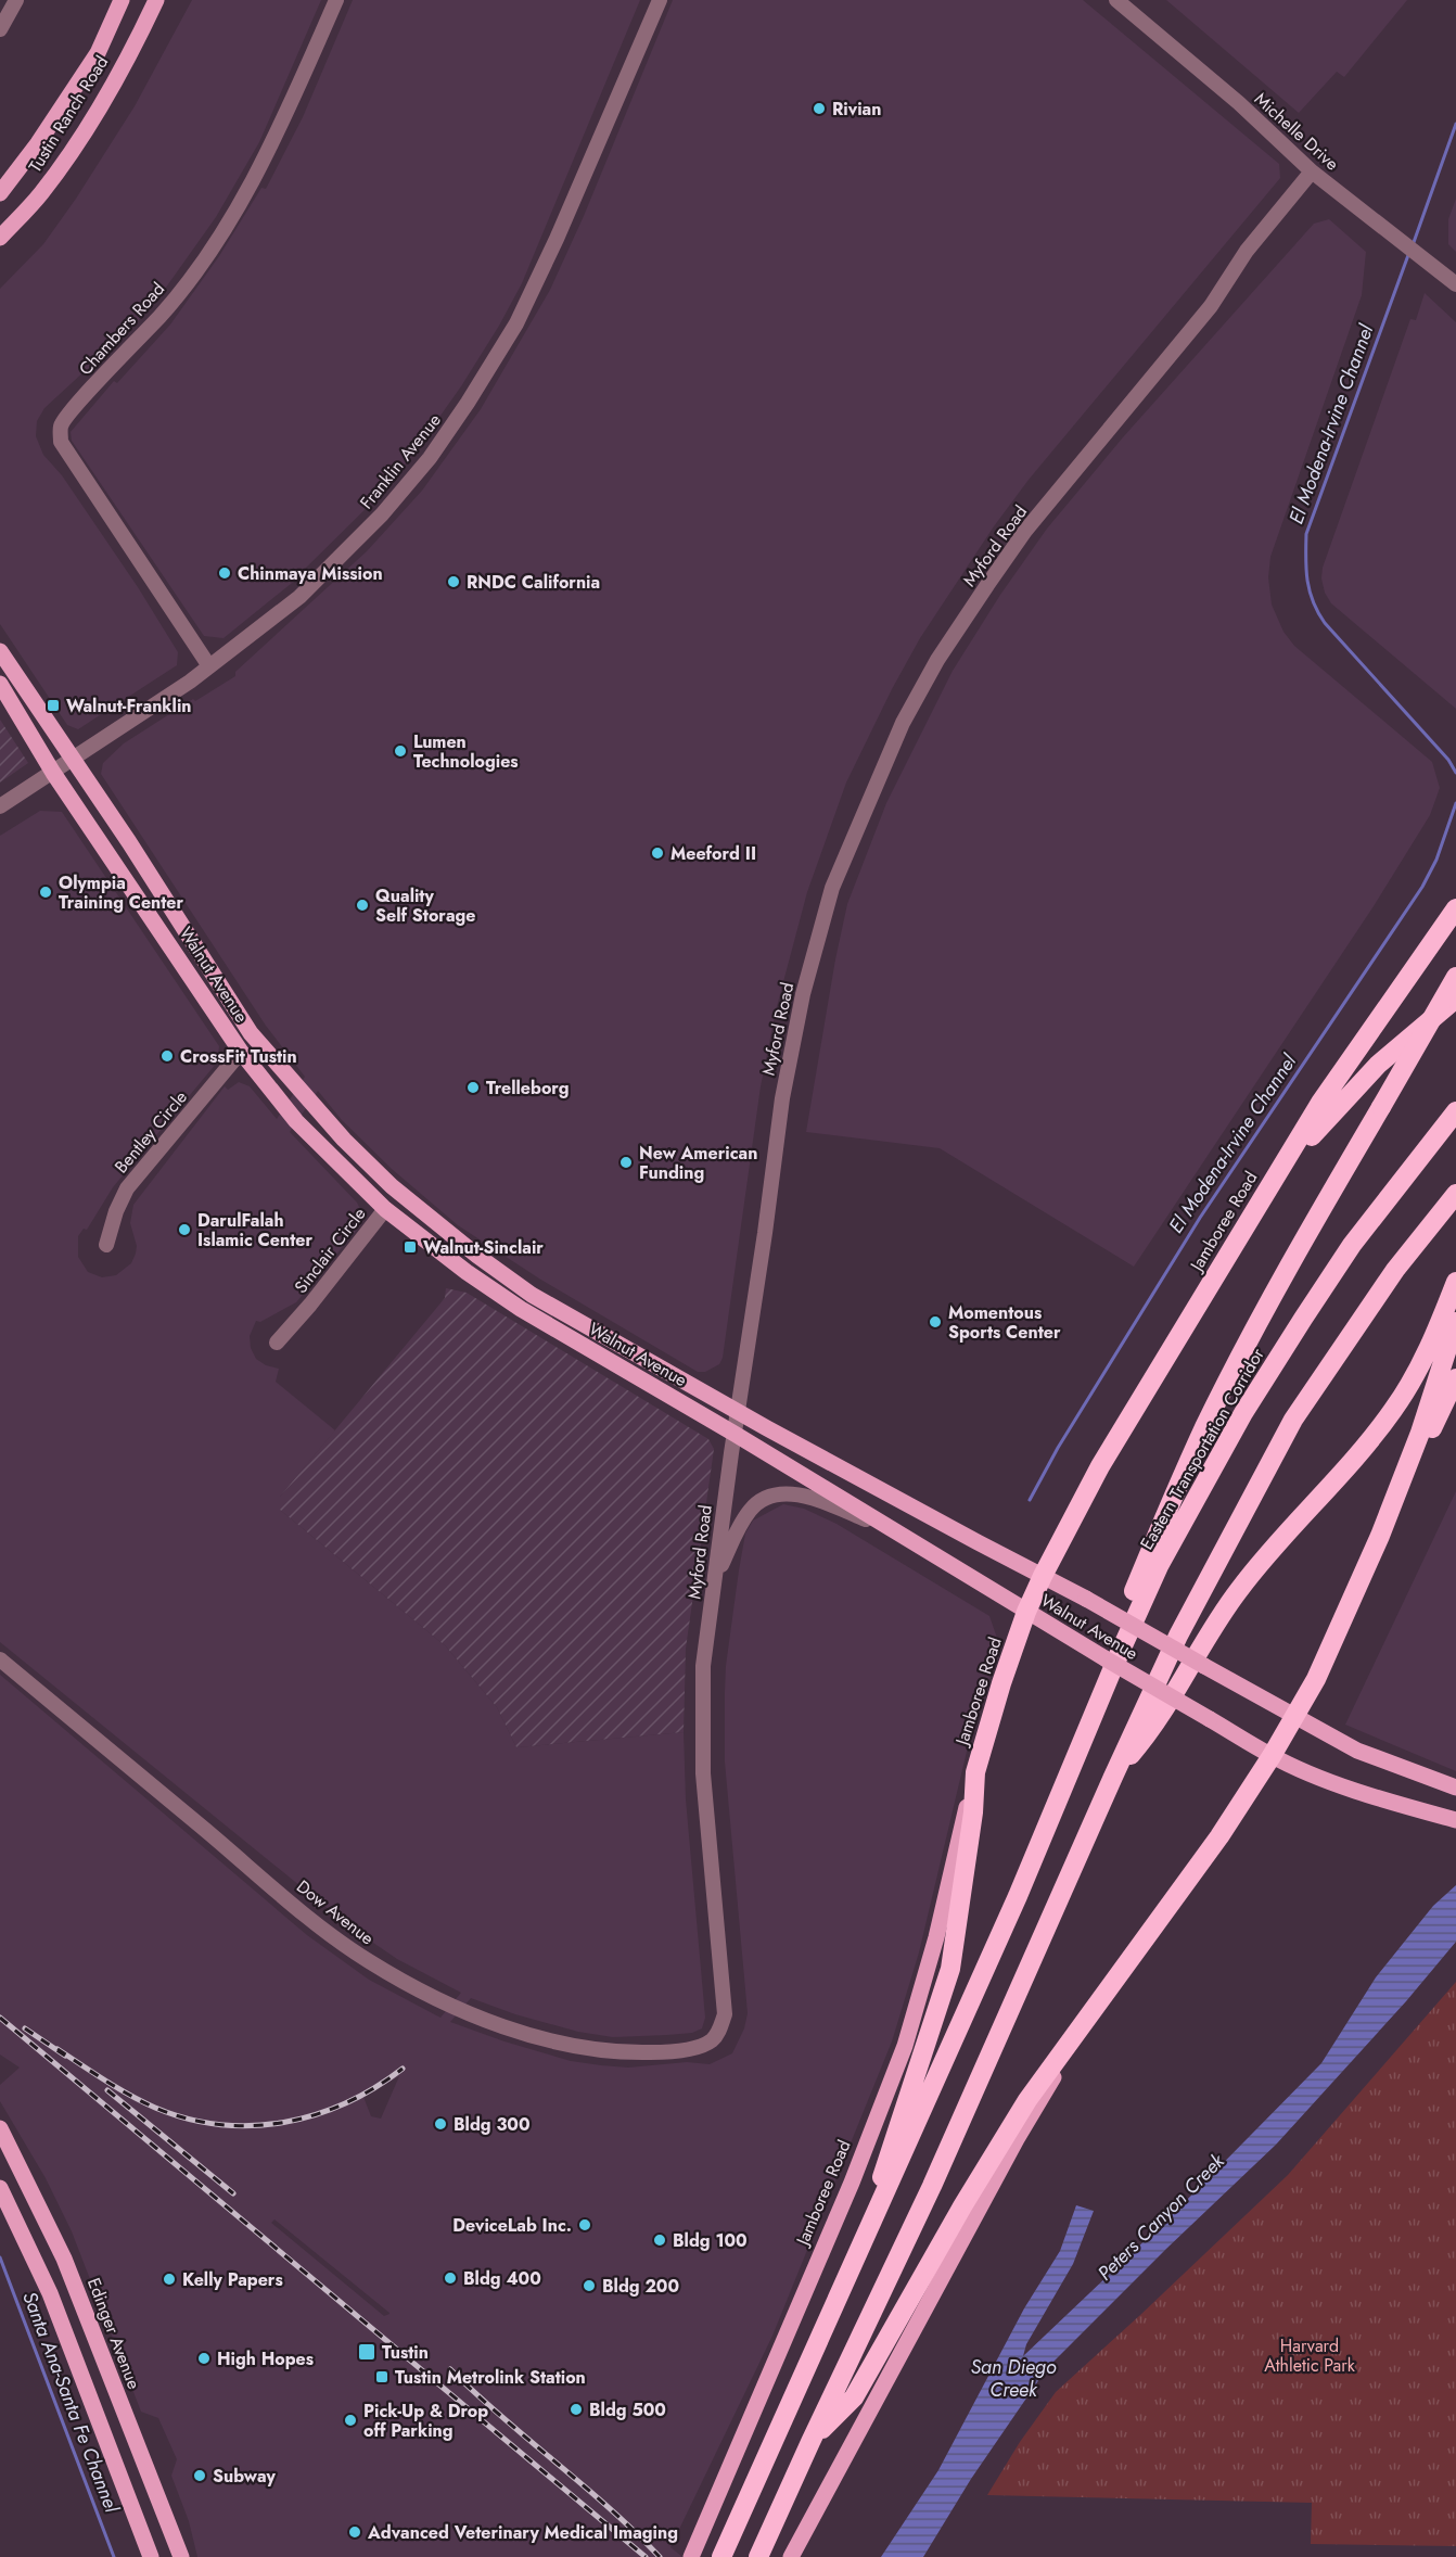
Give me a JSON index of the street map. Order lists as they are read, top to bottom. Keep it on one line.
{"streets":{"highway":["Jamboree Road","Eastern Transportation Corridor"],"main road":["Tustin Ranch Road","Walnut Avenue","Edinger Avenue"],"street":["Michelle Drive","Chambers Road","Franklin Avenue","Myford Road","Bentley Circle","Sinclair Circle","Dow Avenue"]},"crossings":[["Michelle Drive","Myford Road"],["Chambers Road","Franklin Avenue"],["Franklin Avenue","Walnut Avenue"],["Myford Road","Walnut Avenue"],["Myford Road","Dow Avenue"],["Walnut Avenue","Bentley Circle"],["Walnut Avenue","Jamboree Road"],["Walnut Avenue","Sinclair Circle"]],"water":["El Modena-Irvine Channel","Peters Canyon Creek","San Diego Creek","Santa Ana-Santa Fe Channel"],"parks":["Harvard Athletic Park"],"places":{"other":["Rivian","Chinmaya Mission","RNDC California","Lumen Technologies","Meeford II","Olympia Training Center","Quality Self Storage","CrossFit Tustin","Trelleborg","New American Funding","DarulFalah Islamic Center","Momentous Sports Center","Bldg 300","DeviceLab Inc.","Bldg 100","Bldg 400","Kelly Papers","Bldg 200","High Hopes","Bldg 500","Pick-Up & Drop off Parking","Subway","Advanced Veterinary Medical Imaging"],"transit":["Walnut-Franklin","Walnut-Sinclair","Tustin","Tustin Metrolink Station"]}}
